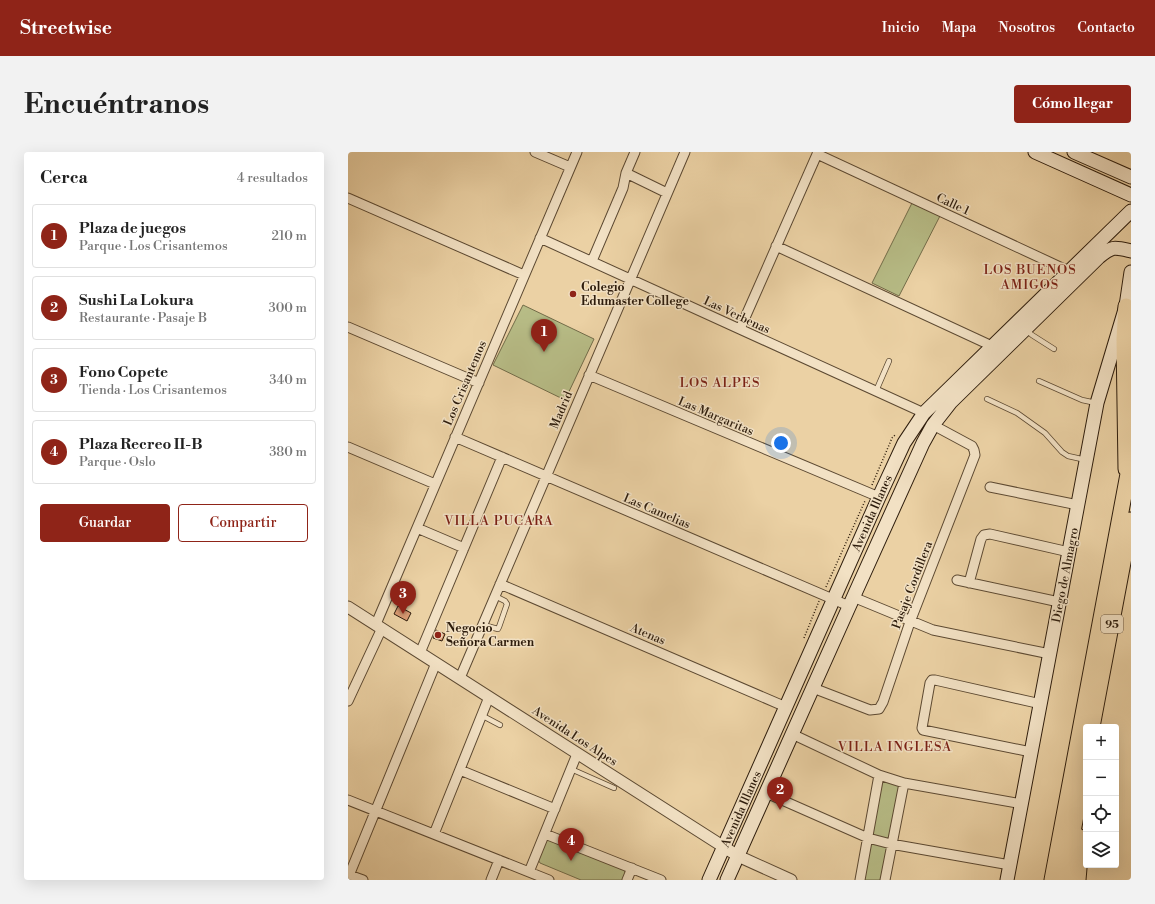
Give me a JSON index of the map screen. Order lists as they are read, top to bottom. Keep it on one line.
{"streets":{"highway":["95"],"main road":["Avenida Illanes","Diego de Almagro"],"street":["Calle 1","Las Verbenas","Los Crisantemos","Madrid","Las Margaritas","Las Camelias","Pasaje Cordillera","Atenas","Avenida Los Alpes"]},"crossings":[["Calle 1","Avenida Illanes"],["Las Verbenas","Los Crisantemos"],["Las Verbenas","Madrid"],["Las Verbenas","Avenida Illanes"],["Los Crisantemos","Las Camelias"],["Los Crisantemos","Avenida Los Alpes"],["Madrid","Las Margaritas"],["Madrid","Las Camelias"],["Madrid","Atenas"],["Madrid","Avenida Los Alpes"],["Las Margaritas","Avenida Illanes"],["Las Camelias","Avenida Illanes"],["Las Camelias","Diego de Almagro"],["Las Camelias","Pasaje Cordillera"],["Avenida Illanes","Pasaje Cordillera"],["Avenida Illanes","Atenas"],["Avenida Illanes","Avenida Los Alpes"]],"districts":["LOS BUENOS AMIGOS","LOS ALPES","VILLA PUCARA","VILLA INGLESA"],"places":["Colegio Edumaster College","Negocio Señora Carmen"],"page":{"header":"Streetwise","nav":["Inicio","Mapa","Nosotros","Contacto"],"buttons":["Cómo llegar",["Guardar","Compartir"]],"title":"Encuéntranos","heading":["Cerca","4 resultados"],"list":[{"mark":"1","name":"Plaza de juegos","note":"Parque · Los Crisantemos","value":"210 m"},{"mark":"2","name":"Sushi La Lokura","note":"Restaurante · Pasaje B","value":"300 m"},{"mark":"3","name":"Fono Copete","note":"Tienda · Los Crisantemos","value":"340 m"},{"mark":"4","name":"Plaza Recreo II-B","note":"Parque · Oslo","value":"380 m"}],"pins":["1","3","2","4"],"map_buttons":["+","−"]}}
